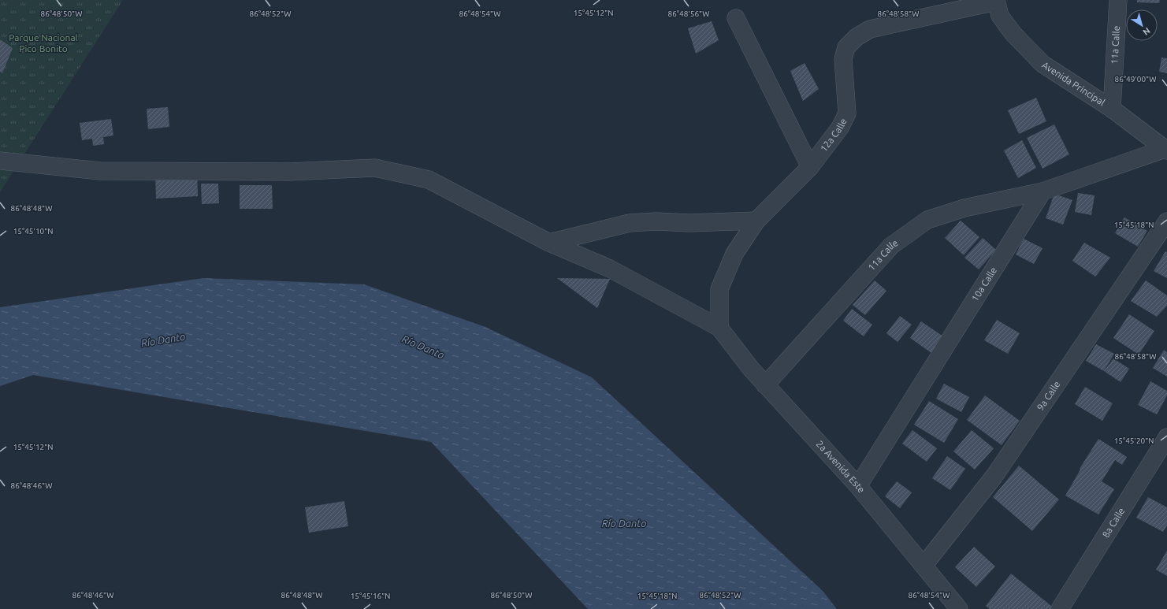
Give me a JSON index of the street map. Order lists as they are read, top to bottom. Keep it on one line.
{"streets":{"street":["11a Calle","Avenida Principal","12a Calle","10a Calle","9a Calle","2a Avenida Este","8a Calle"]},"crossings":[["11a Calle","Avenida Principal"],["11a Calle","10a Calle"],["11a Calle","2a Avenida Este"],["Avenida Principal","12a Calle"],["12a Calle","2a Avenida Este"],["10a Calle","2a Avenida Este"],["9a Calle","2a Avenida Este"]],"water":["Río Danto"],"parks":["Parque Nacional Pico Bonito"],"north":"bottom right","coordinates":["15°45'12\"N","86°48'50\"W","86°48'52\"W","86°48'56\"W","86°48'58\"W","86°48'54\"W","86°49'00\"W","86°48'48\"W","15°45'18\"N","15°45'10\"N","15°45'20\"N","86°48'46\"W","15°45'16\"N"]}
